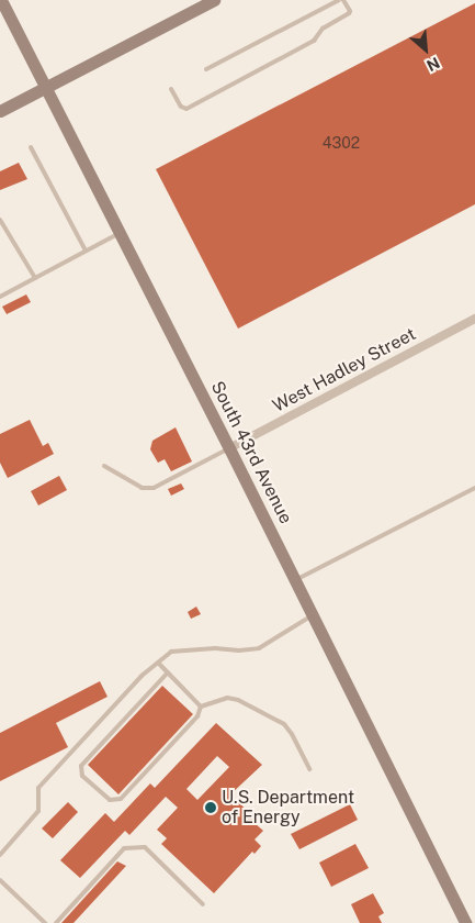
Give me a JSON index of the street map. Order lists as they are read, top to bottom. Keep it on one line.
{"streets":{"main road":["South 43rd Avenue"],"street":["West Hadley Street"]},"crossings":[["West Hadley Street","South 43rd Avenue"]],"places":["U.S. Department of Energy"],"house_numbers":["4302"],"north":"bottom right"}
